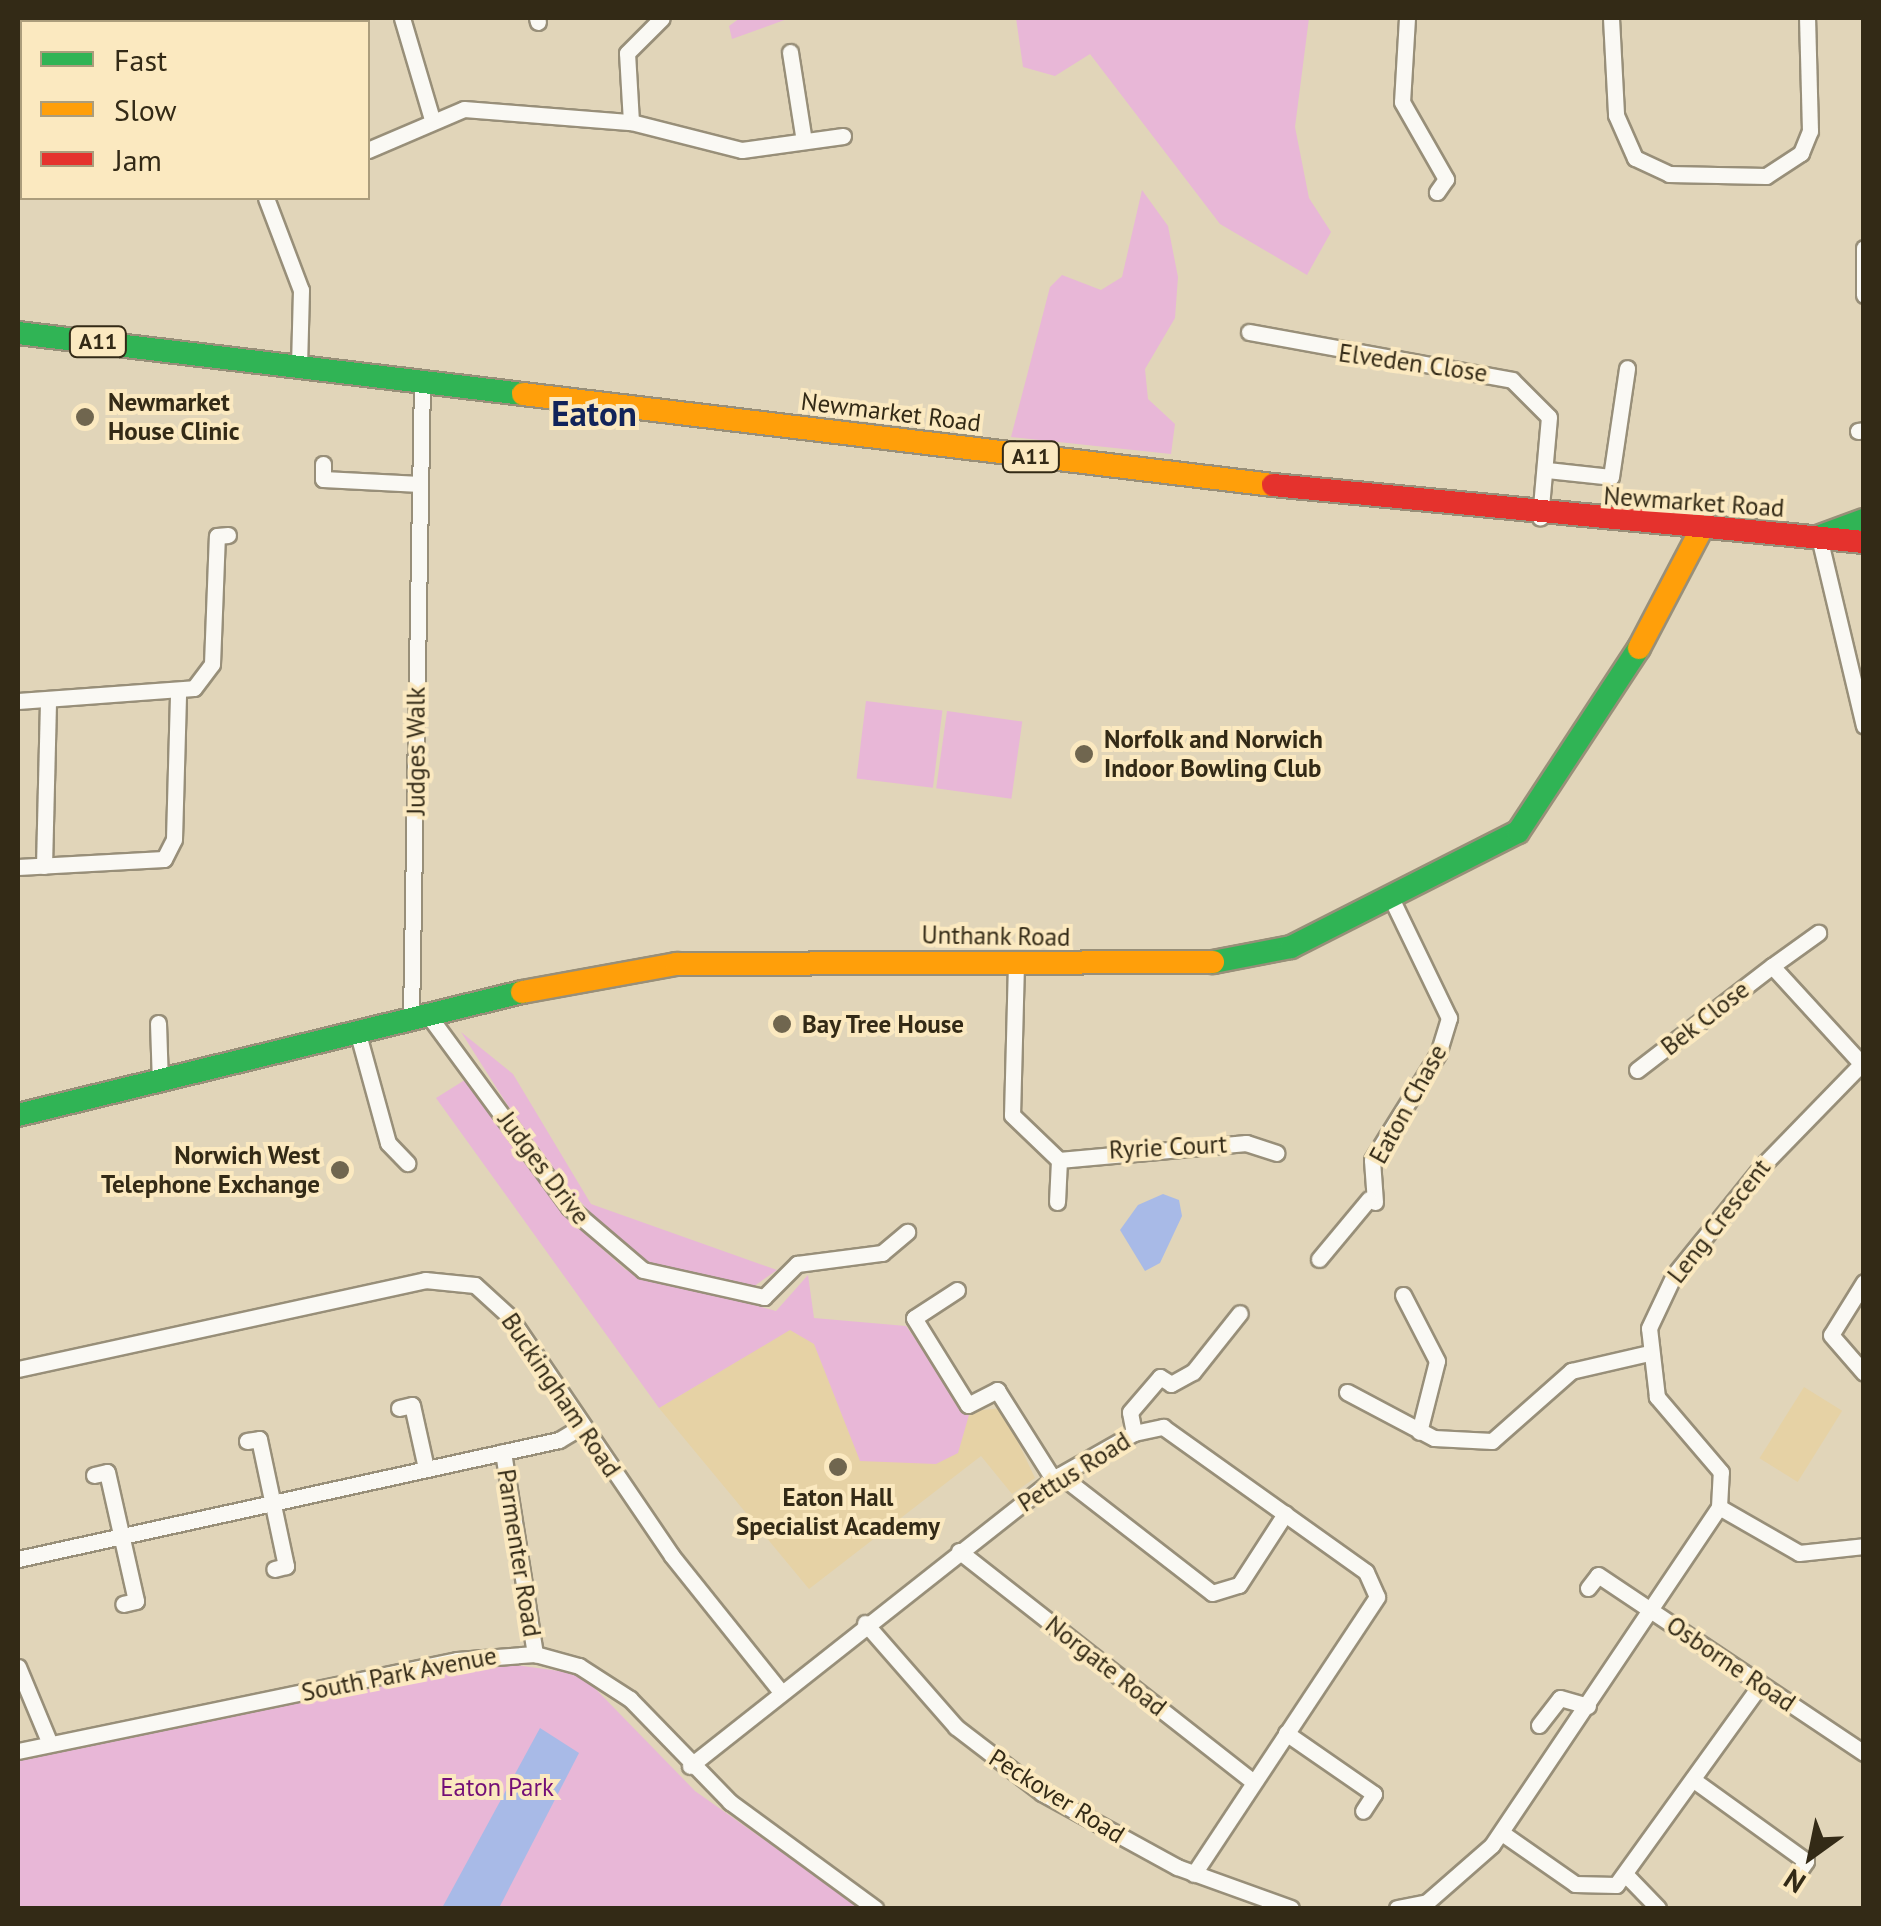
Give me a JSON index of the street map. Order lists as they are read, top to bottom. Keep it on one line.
{"streets":{"main road":["A11","Newmarket Road","Unthank Road"],"street":["Elveden Close","Judges Walk","Bek Close","Eaton Chase","Ryrie Court","Judges Drive","Leng Crescent","Buckingham Road","Pettus Road","Parmenter Road","Osborne Road","Norgate Road","South Park Avenue","Peckover Road"]},"crossings":[["Elveden Close","Newmarket Road"],["Newmarket Road","Judges Walk"],["Newmarket Road","Unthank Road"],["Judges Walk","Unthank Road"],["Judges Walk","Judges Drive"],["Unthank Road","Eaton Chase"],["Unthank Road","Judges Drive"],["Bek Close","Leng Crescent"],["Buckingham Road","Pettus Road"],["Pettus Road","Norgate Road"],["Pettus Road","South Park Avenue"],["Pettus Road","Peckover Road"],["Parmenter Road","South Park Avenue"]],"districts":["Eaton"],"parks":["Eaton Park"],"places":["Newmarket House Clinic","Norfolk and Norwich Indoor Bowling Club","Bay Tree House","Norwich West Telephone Exchange","Eaton Hall Specialist Academy"],"legend":["Fast","Slow","Jam"],"north":"bottom left"}
